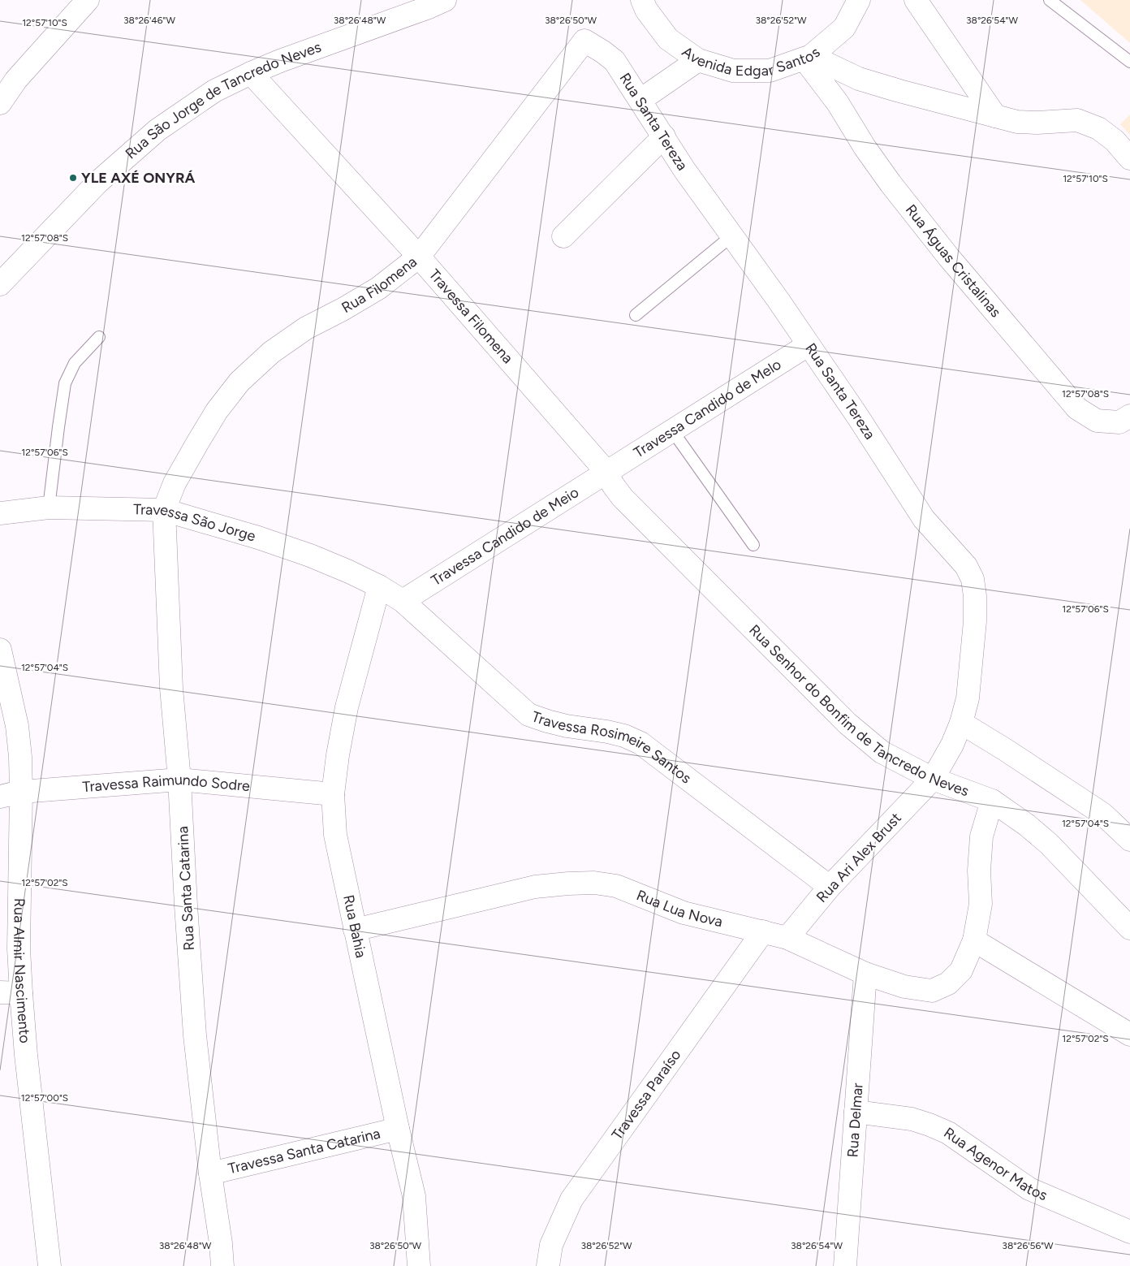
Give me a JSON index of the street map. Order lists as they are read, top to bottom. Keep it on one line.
{"streets":{"street":["Avenida Edgar Santos","Rua São Jorge de Tancredo Neves","Rua Santa Tereza","Rua Águas Cristalinas","Rua Filomena","Travessa Filomena","Travessa Candido de Melo","Travessa São Jorge","Travessa Candido de Meio","Rua Senhor do Bonfim de Tancredo Neves","Travessa Rosimeire Santos","Travessa Raimundo Sodre","Rua Ari Alex Brust","Rua Santa Catarina","Rua Lua Nova","Rua Bahia","Rua Almir Nascimento","Travessa Paraíso","Rua Delmar","Travessa Santa Catarina","Rua Agenor Matos"]},"crossings":[["Avenida Edgar Santos","Rua Águas Cristalinas"],["Rua São Jorge de Tancredo Neves","Travessa Filomena"],["Rua Santa Tereza","Rua Filomena"],["Rua Santa Tereza","Travessa Candido de Melo"],["Rua Santa Tereza","Rua Senhor do Bonfim de Tancredo Neves"],["Rua Santa Tereza","Rua Ari Alex Brust"],["Rua Filomena","Travessa Filomena"],["Rua Filomena","Travessa São Jorge"],["Rua Filomena","Rua Santa Catarina"],["Travessa Filomena","Travessa Candido de Melo"],["Travessa Filomena","Travessa Candido de Meio"],["Travessa Filomena","Rua Senhor do Bonfim de Tancredo Neves"],["Travessa Candido de Melo","Travessa Candido de Meio"],["Travessa Candido de Melo","Rua Senhor do Bonfim de Tancredo Neves"],["Travessa São Jorge","Travessa Rosimeire Santos"],["Travessa São Jorge","Rua Santa Catarina"],["Travessa São Jorge","Rua Bahia"],["Travessa Candido de Meio","Rua Senhor do Bonfim de Tancredo Neves"],["Travessa Candido de Meio","Travessa Rosimeire Santos"],["Rua Senhor do Bonfim de Tancredo Neves","Rua Ari Alex Brust"],["Rua Senhor do Bonfim de Tancredo Neves","Rua Lua Nova"],["Travessa Rosimeire Santos","Rua Ari Alex Brust"],["Travessa Rosimeire Santos","Rua Bahia"],["Travessa Raimundo Sodre","Rua Santa Catarina"],["Travessa Raimundo Sodre","Rua Bahia"],["Travessa Raimundo Sodre","Rua Almir Nascimento"],["Rua Ari Alex Brust","Rua Lua Nova"],["Rua Santa Catarina","Travessa Santa Catarina"],["Rua Lua Nova","Rua Bahia"],["Rua Lua Nova","Travessa Paraíso"],["Rua Lua Nova","Rua Delmar"],["Rua Bahia","Travessa Santa Catarina"],["Rua Delmar","Rua Agenor Matos"]],"places":["YLE AXÉ ONYRÁ"],"coordinates":["38°26'46\"W","38°26'48\"W","38°26'50\"W","38°26'52\"W","38°26'54\"W","12°57'10\"S","12°57'08\"S","12°57'06\"S","12°57'04\"S","12°57'02\"S","12°57'00\"S","38°26'56\"W"]}
